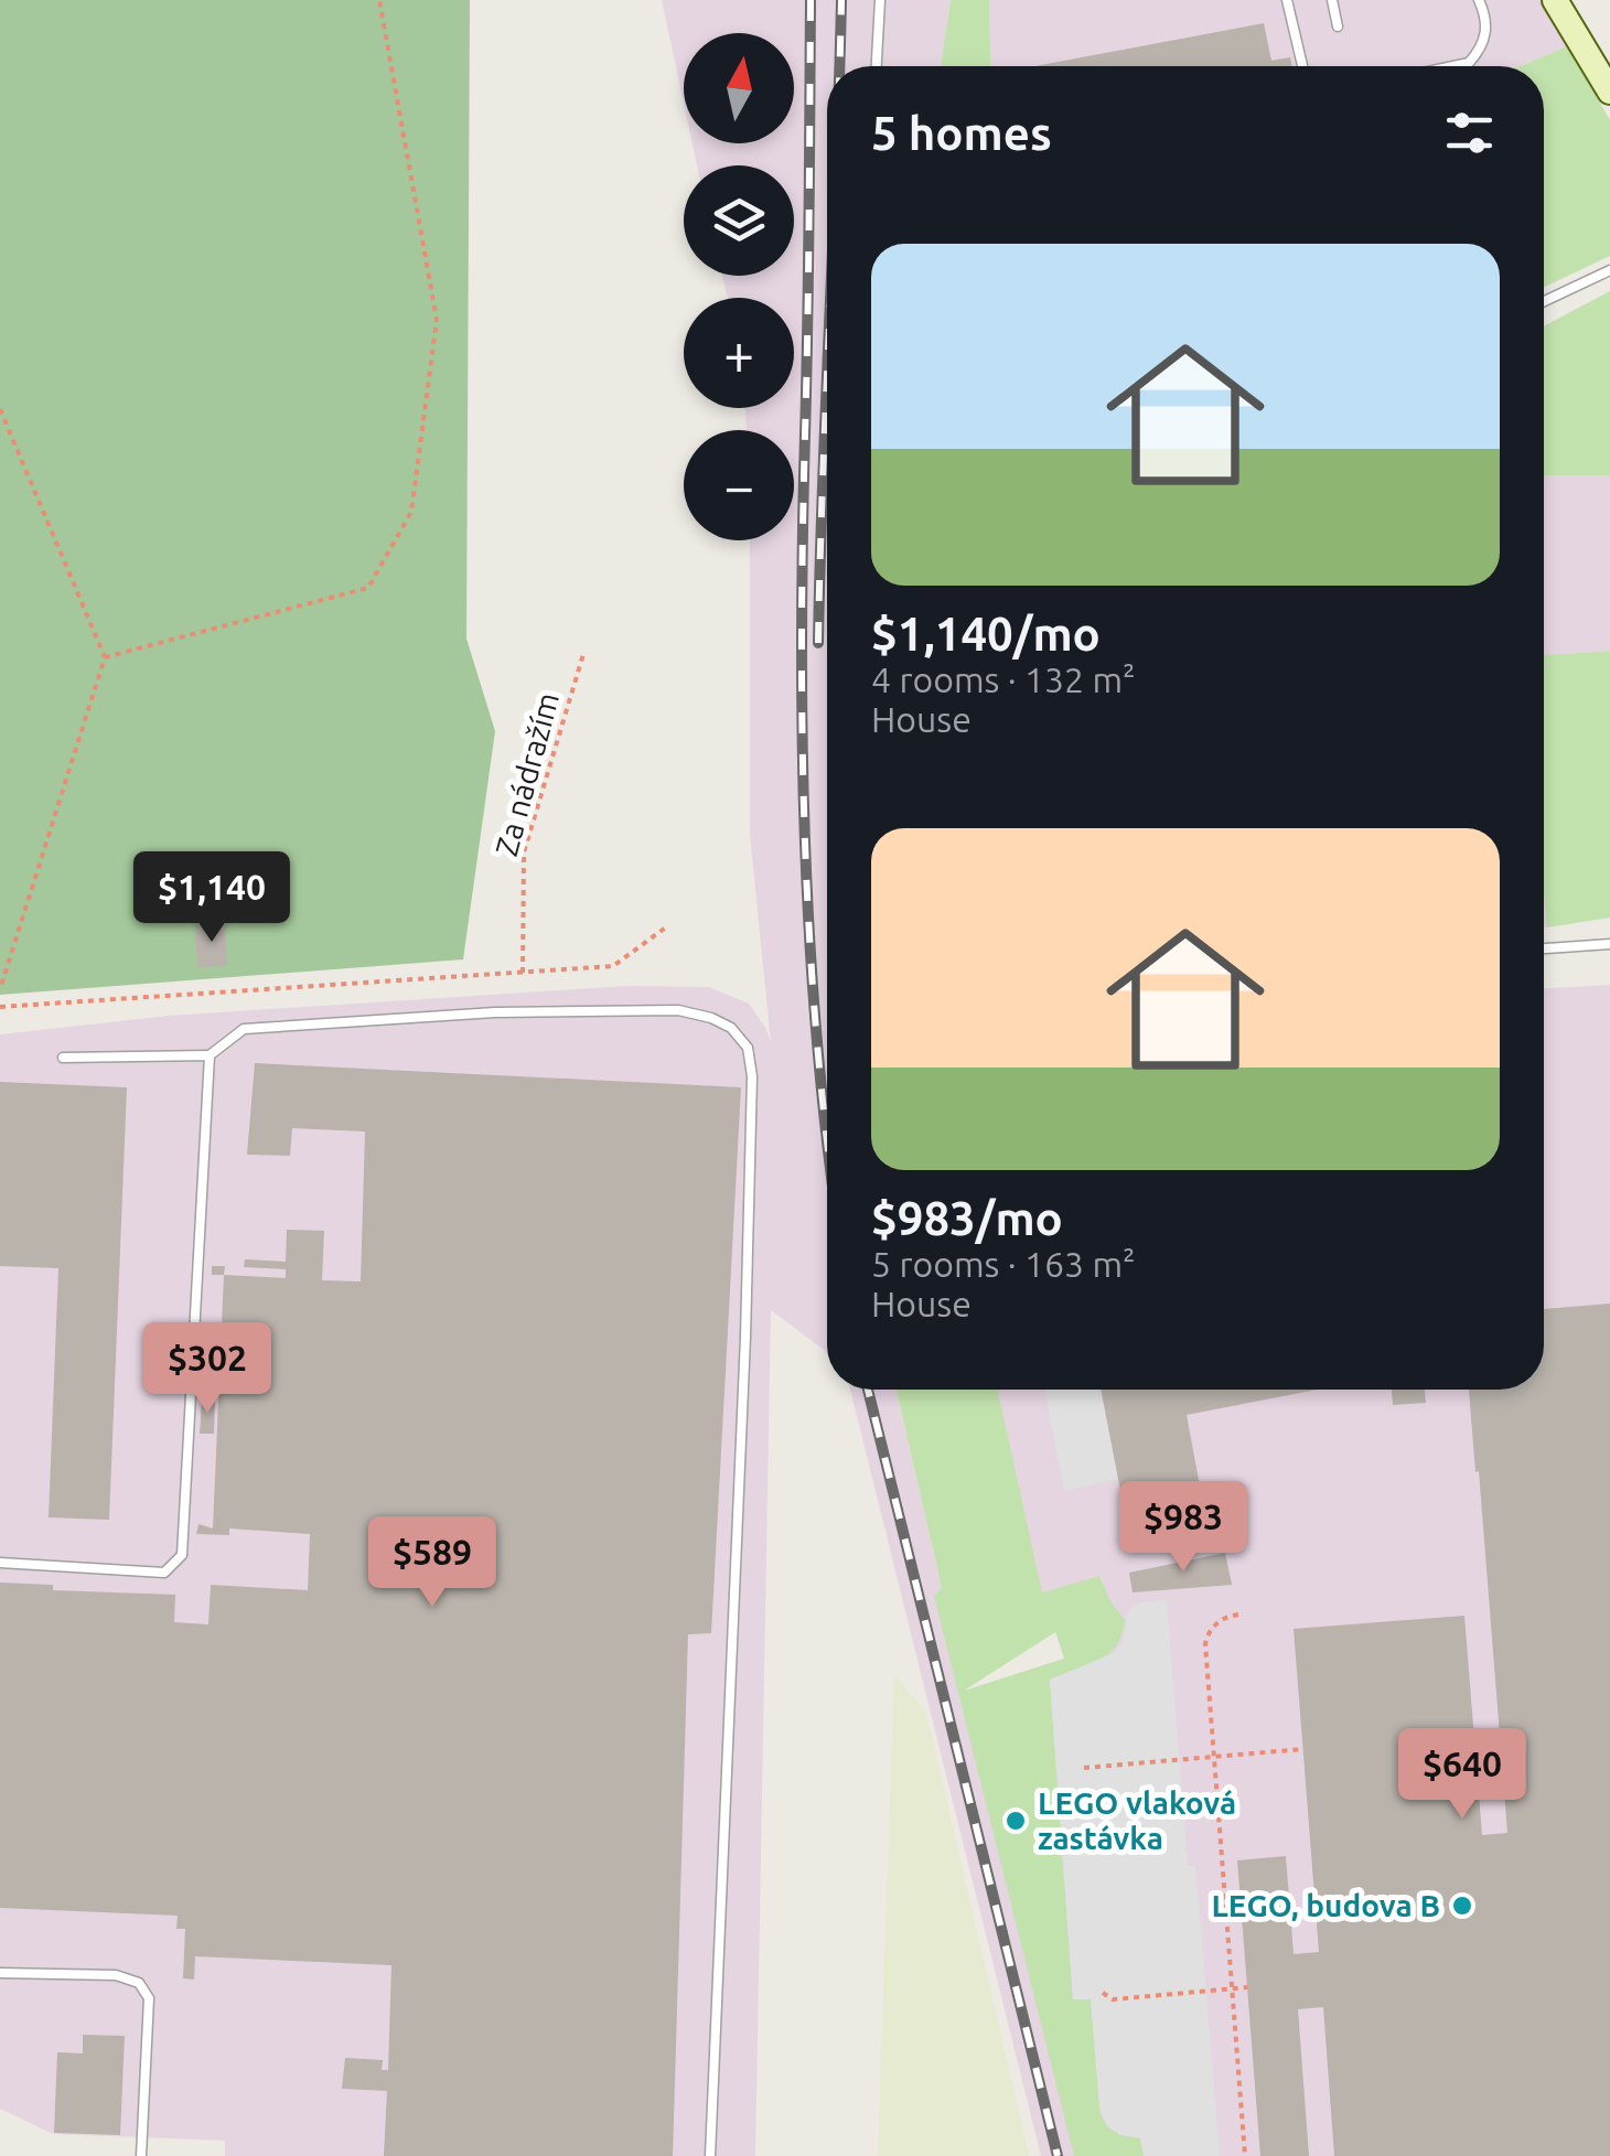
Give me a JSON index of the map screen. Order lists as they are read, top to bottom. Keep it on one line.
{"streets":{"path":["Za nádražím"]},"places":["LEGO vlaková zastávka","LEGO, budova B"],"north":"top","page":{"map_buttons":["+","−"],"heading":"5 homes","list":[{"name":"$1,140/mo","note":"4 rooms · 132 m² · House"},{"name":"$983/mo","note":"5 rooms · 163 m² · House"}],"price":["$1,140","$302","$983","$589","$640"]}}
